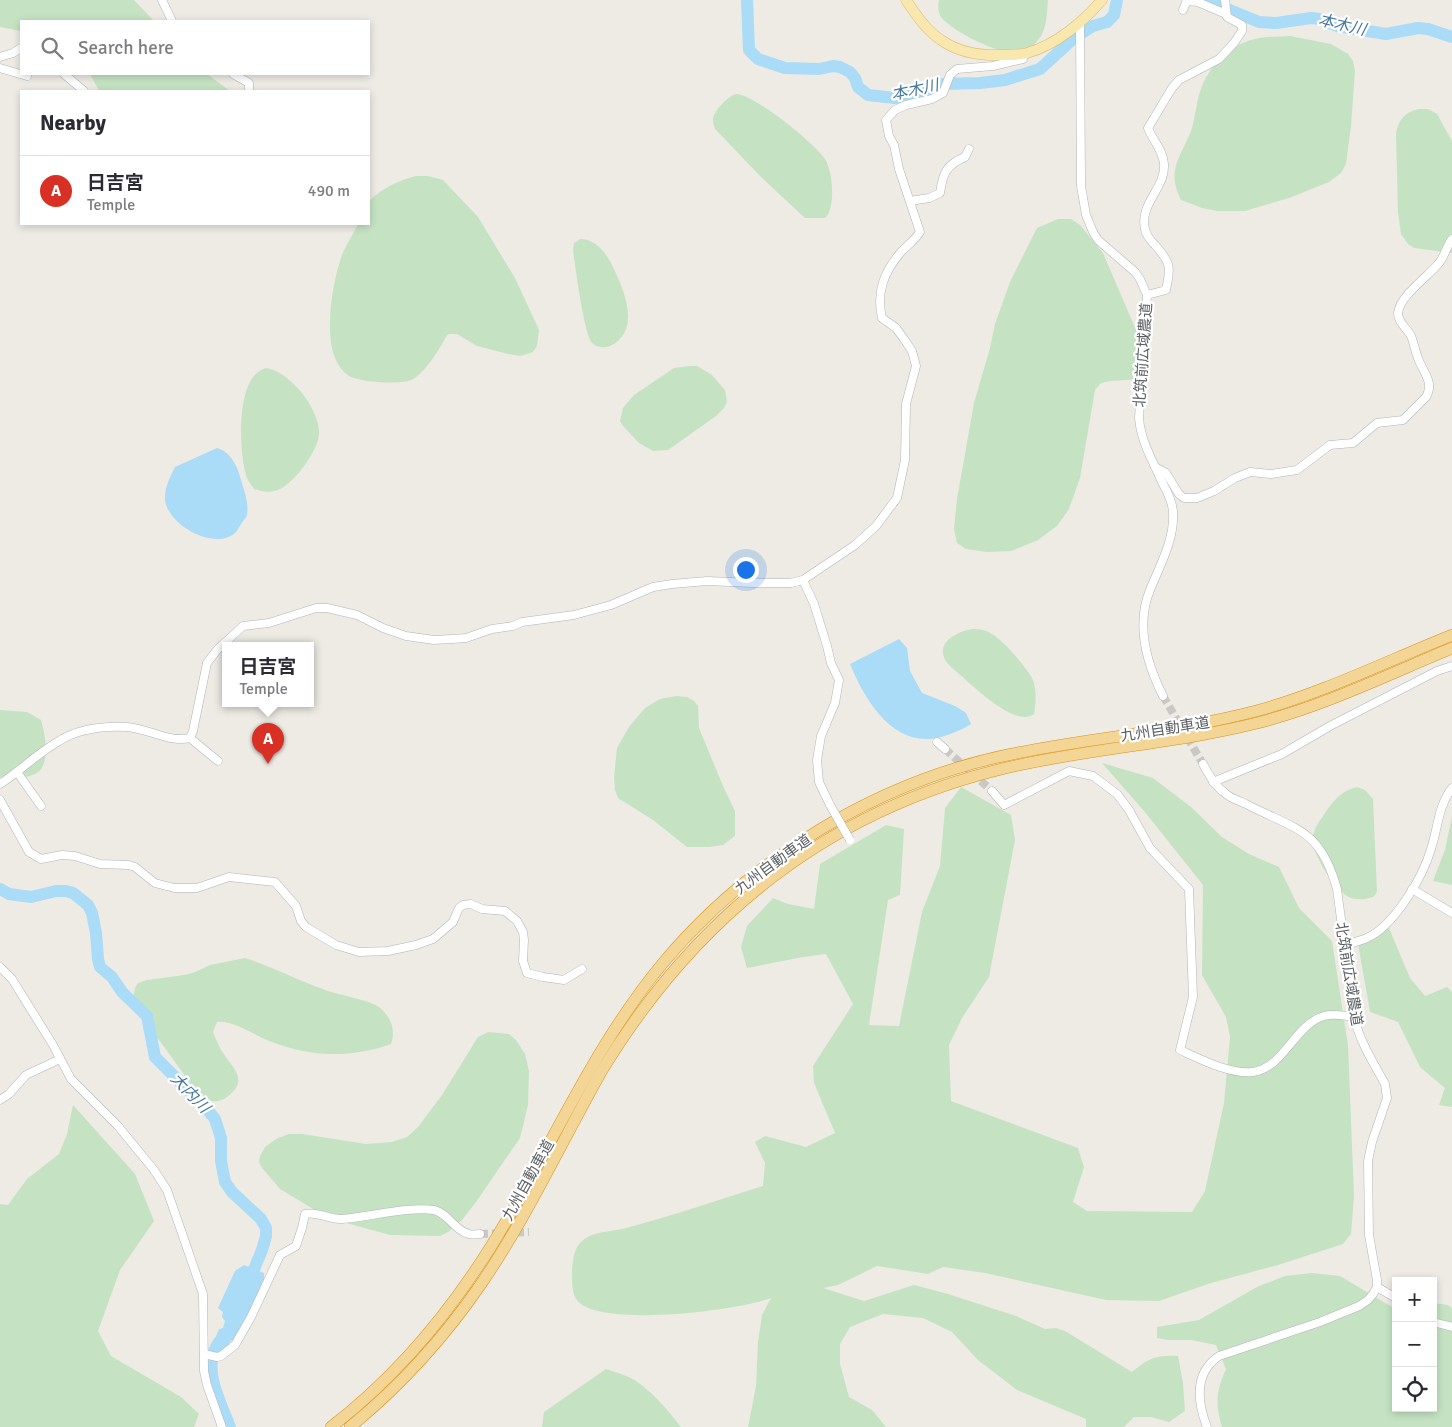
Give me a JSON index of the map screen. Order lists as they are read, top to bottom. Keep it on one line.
{"streets":{"highway":["九州自動車道"],"street":["北筑前広域農道"]},"water":["本木川","大内川"],"page":{"search":"Search here","heading":"Nearby","list":[{"mark":"A","name":"日吉宮","note":"Temple","value":"490 m"}],"popup":["日吉宮","Temple"],"pins":"A","map_buttons":["+","−"]}}
